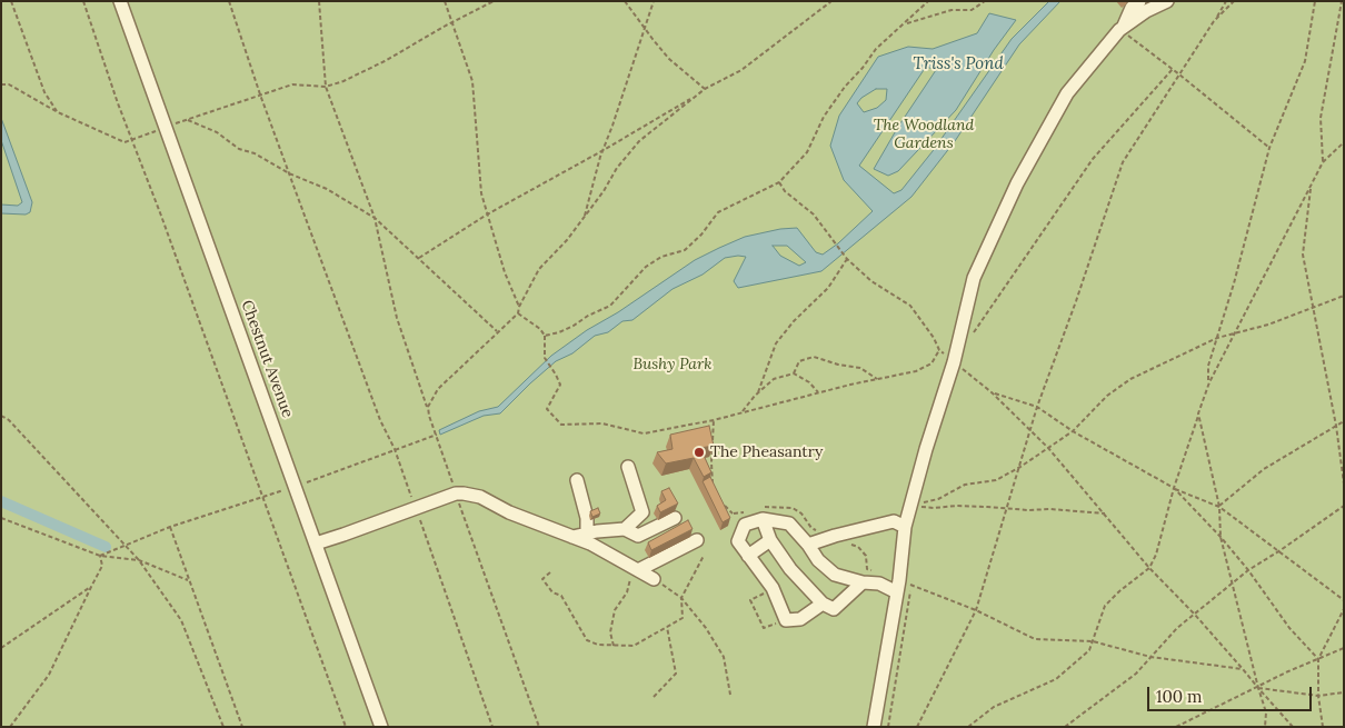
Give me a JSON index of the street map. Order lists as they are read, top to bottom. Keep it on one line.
{"streets":{"street":["Chestnut Avenue"]},"water":["Triss's Pond"],"parks":["The Woodland Gardens","Bushy Park"],"places":["The Pheasantry"],"scale_bar":"100 m"}
